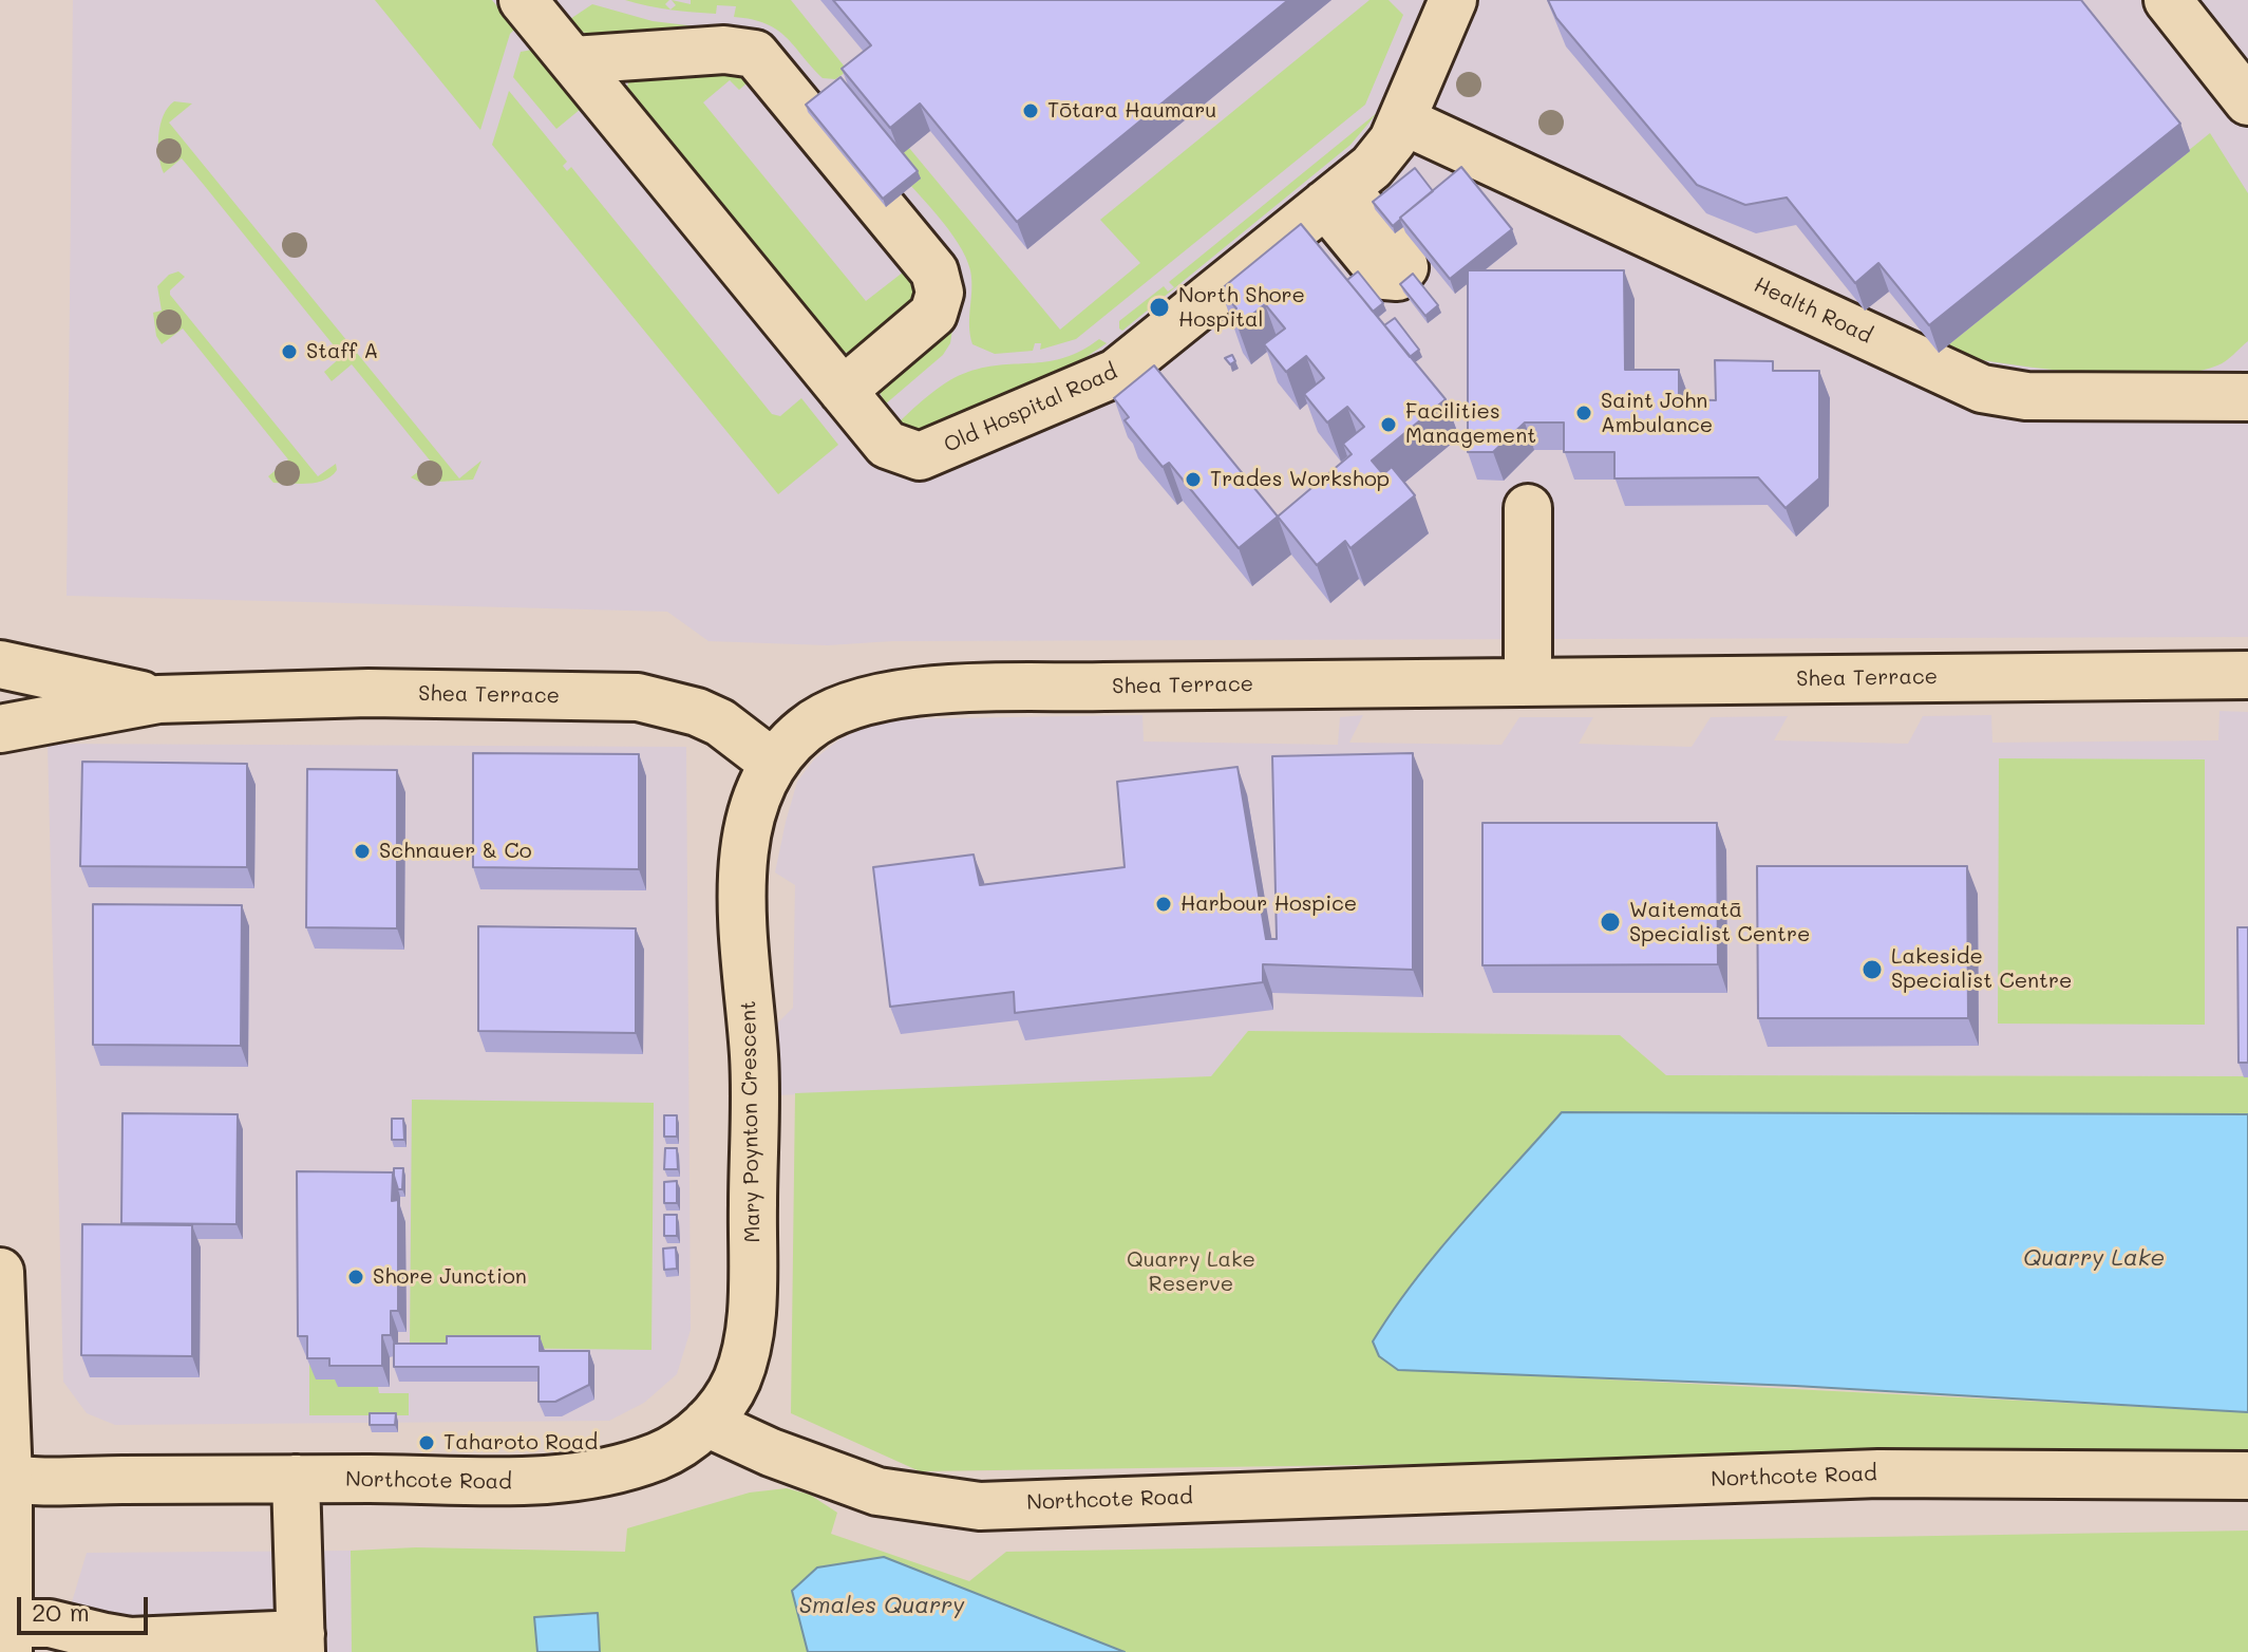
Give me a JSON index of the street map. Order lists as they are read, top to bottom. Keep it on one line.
{"streets":{"street":["Health Road","Old Hospital Road","Shea Terrace","Mary Poynton Crescent","Northcote Road"]},"crossings":[["Health Road","Old Hospital Road"],["Shea Terrace","Mary Poynton Crescent"],["Mary Poynton Crescent","Northcote Road"]],"water":["Quarry Lake","Smales Quarry"],"parks":["Quarry Lake Reserve"],"places":["Tōtara Haumaru","North Shore Hospital","Staff A","Saint John Ambulance","Facilities Management","Trades Workshop","Schnauer & Co","Harbour Hospice","Waitematā Specialist Centre","Lakeside Specialist Centre","Shore Junction","Taharoto Road"],"scale_bar":"20 m"}
